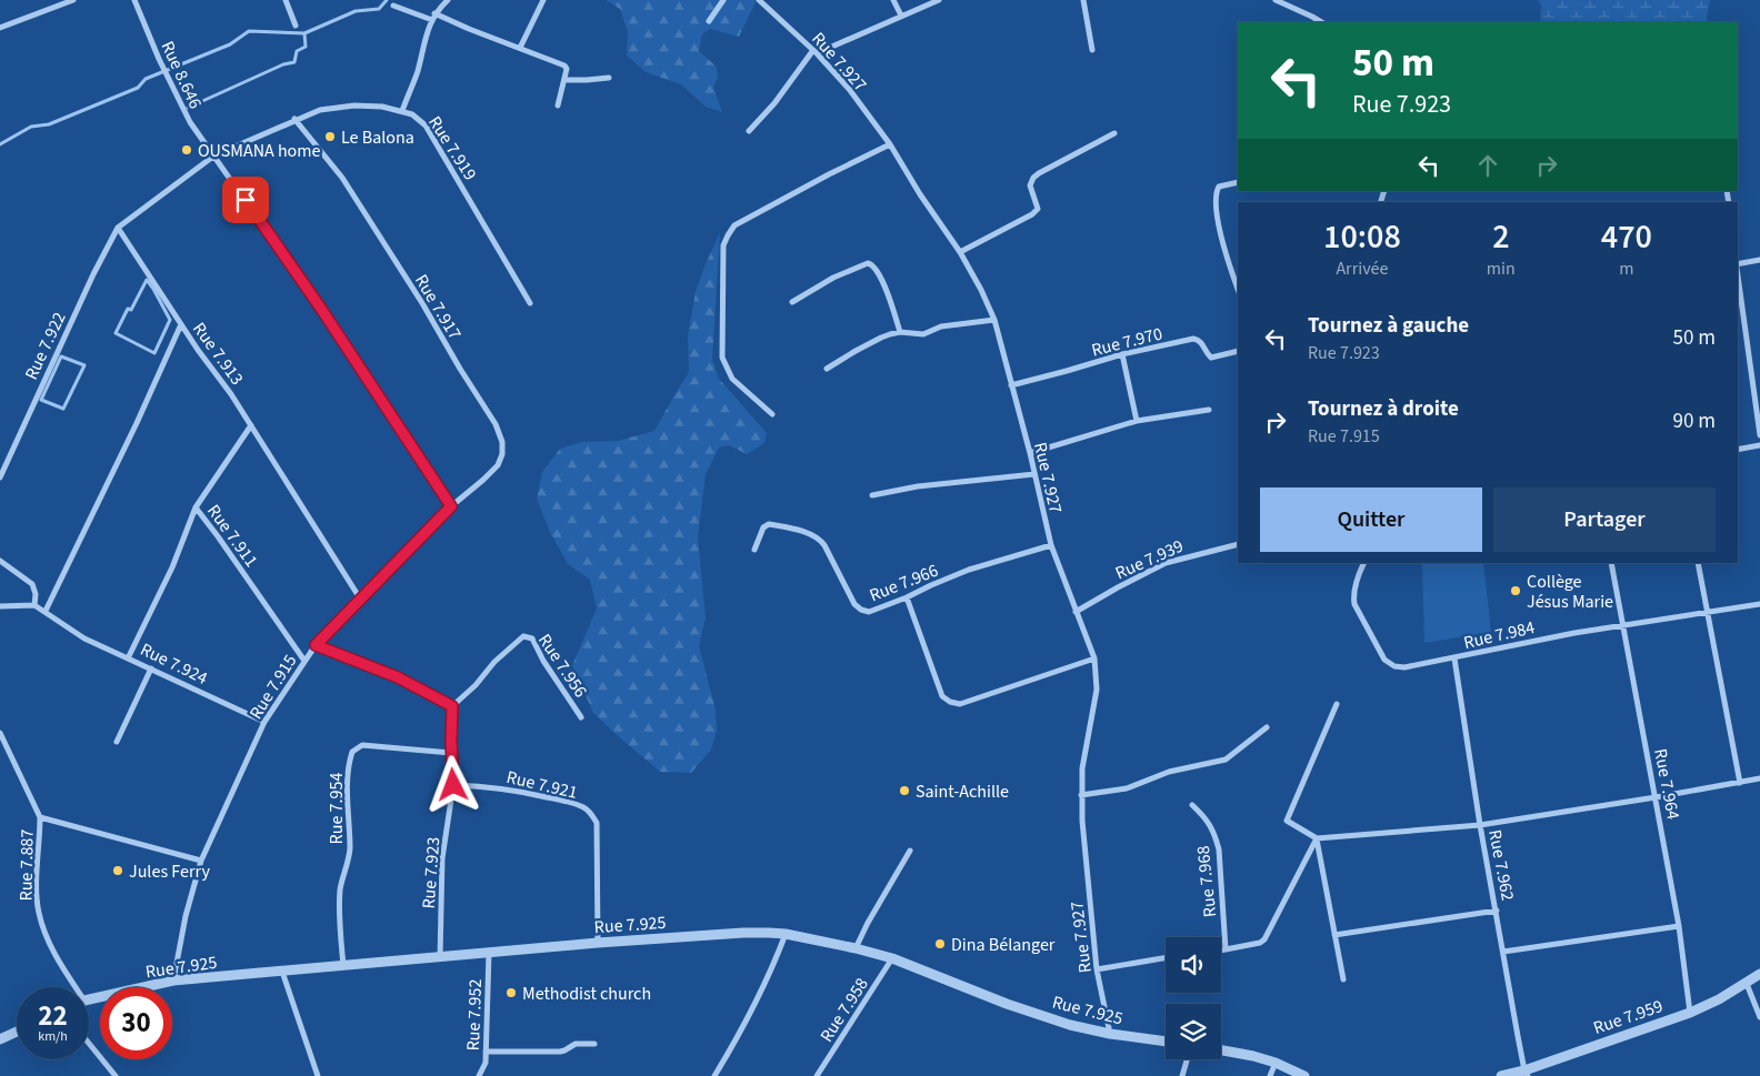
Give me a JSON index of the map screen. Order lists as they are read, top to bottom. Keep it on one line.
{"streets":{"street":["Rue 7.927","Rue 8.646","Rue 7.919","Rue 7.917","Rue 7.970","Rue 7.922","Rue 7.913","Rue 7.911","Rue 7.939","Rue 7.966","Rue 7.984","Rue 7.924","Rue 7.956","Rue 7.915","Rue 7.921","Rue 7.964","Rue 7.954","Rue 7.887","Rue 7.962","Rue 7.923","Rue 7.968","Rue 7.925","Rue 7.958","Rue 7.952","Rue 7.959"]},"crossings":[["Rue 7.927","Rue 7.970"],["Rue 7.927","Rue 7.939"],["Rue 7.927","Rue 7.966"],["Rue 7.927","Rue 7.925"],["Rue 8.646","Rue 7.919"],["Rue 7.919","Rue 7.917"],["Rue 7.917","Rue 7.915"],["Rue 7.922","Rue 7.913"],["Rue 7.913","Rue 7.911"],["Rue 7.913","Rue 7.915"],["Rue 7.911","Rue 7.924"],["Rue 7.911","Rue 7.915"],["Rue 7.984","Rue 7.964"],["Rue 7.984","Rue 7.962"],["Rue 7.924","Rue 7.915"],["Rue 7.956","Rue 7.923"],["Rue 7.915","Rue 7.887"],["Rue 7.915","Rue 7.925"],["Rue 7.921","Rue 7.923"],["Rue 7.921","Rue 7.925"],["Rue 7.964","Rue 7.959"],["Rue 7.954","Rue 7.923"],["Rue 7.954","Rue 7.925"],["Rue 7.962","Rue 7.959"],["Rue 7.923","Rue 7.925"],["Rue 7.925","Rue 7.958"],["Rue 7.925","Rue 7.952"]],"places":["Le Balona","OUSMANA home","Collège Jésus Marie","Saint-Achille","Jules Ferry","Dina Bélanger","Methodist church"],"page":{"turn":["50 m","Rue 7.923"],"eta":["10:08","Arrivée","2","min","470","m"],"list":[{"name":"Tournez à gauche","note":"Rue 7.923","value":"50 m"},{"name":"Tournez à droite","note":"Rue 7.915","value":"90 m"}],"buttons":["Quitter","Partager"],"speed":"22 km/h","limit":"30"}}
